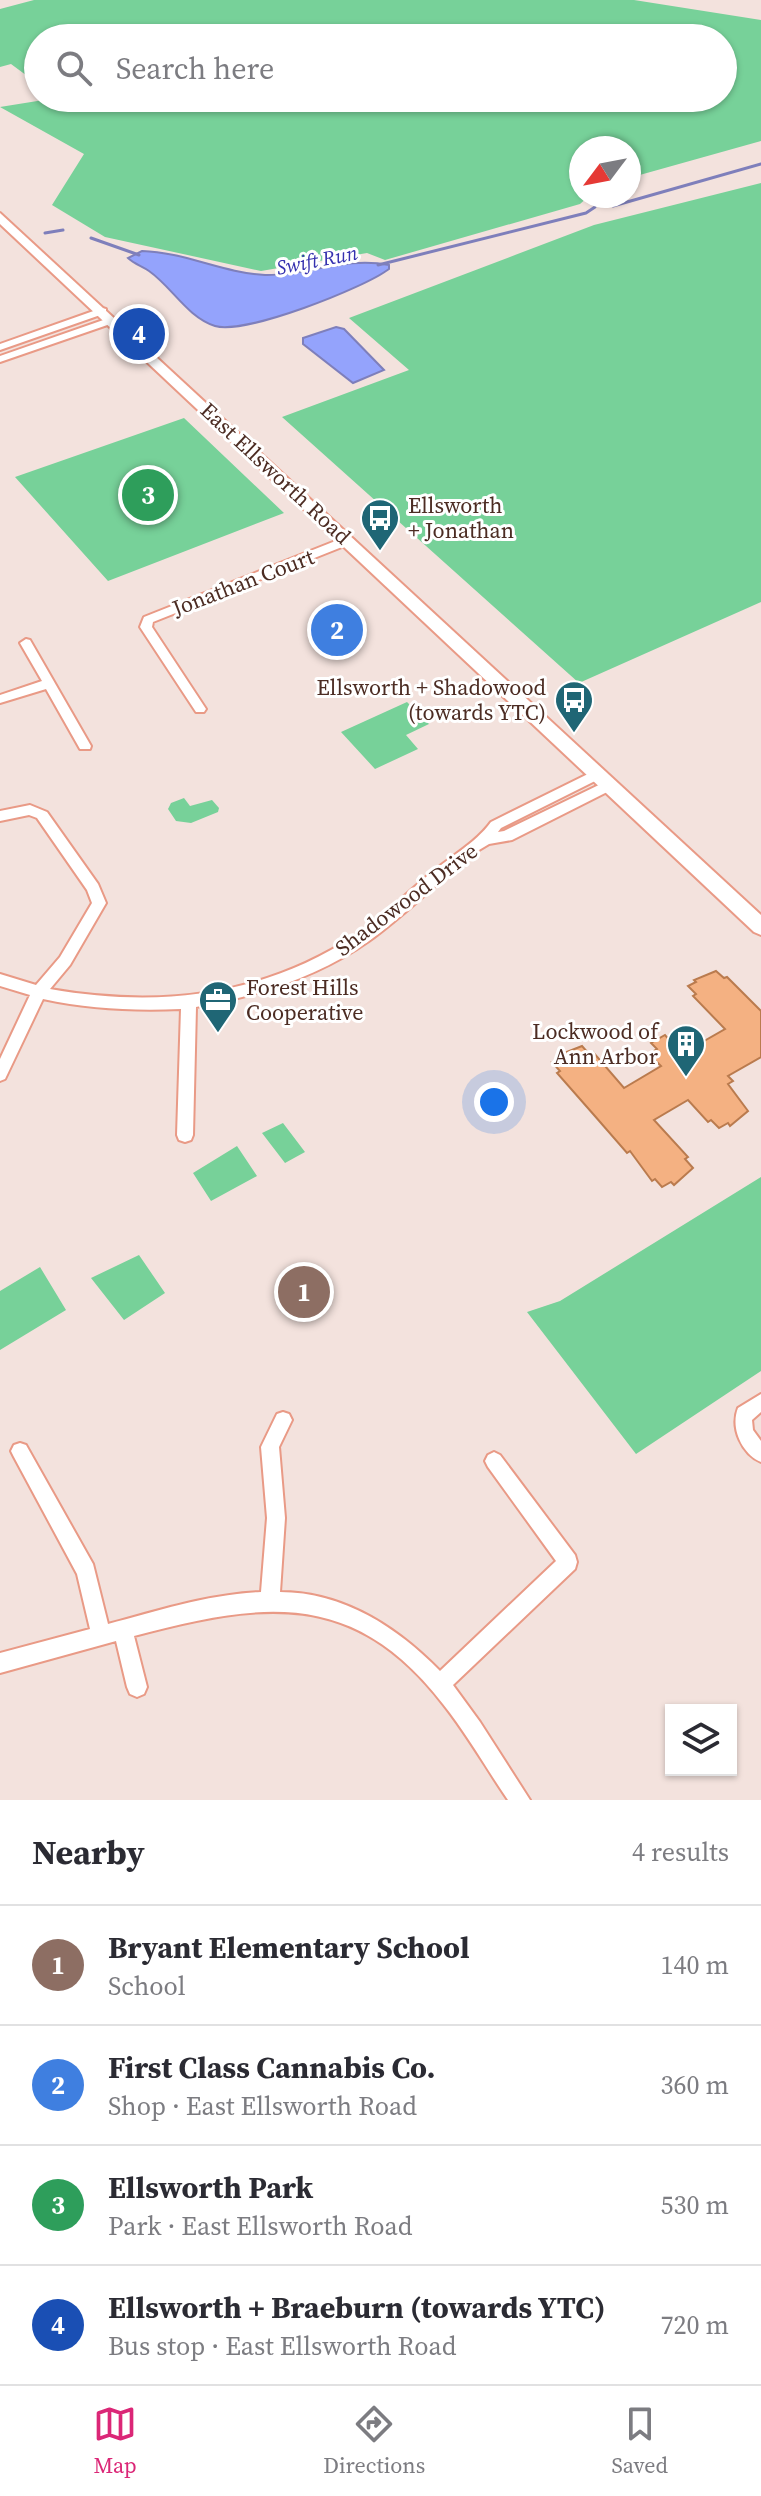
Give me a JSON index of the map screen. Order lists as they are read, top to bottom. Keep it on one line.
{"streets":{"main road":["East Ellsworth Road"],"street":["Jonathan Court","Shadowood Drive"]},"crossings":[["East Ellsworth Road","Jonathan Court"],["East Ellsworth Road","Shadowood Drive"]],"water":["Swift Run"],"places":{"bus stop":["Ellsworth + Jonathan","Ellsworth + Shadowood (towards YTC)"],"office":["Forest Hills Cooperative"],"building":["Lockwood of Ann Arbor"]},"north":"bottom left","page":{"search":"Search here","pins":["4","3","2","1"],"heading":["Nearby","4 results"],"list":[{"mark":"1","name":"Bryant Elementary School","note":"School","value":"140 m"},{"mark":"2","name":"First Class Cannabis Co.","note":"Shop · East Ellsworth Road","value":"360 m"},{"mark":"3","name":"Ellsworth Park","note":"Park · East Ellsworth Road","value":"530 m"},{"mark":"4","name":"Ellsworth + Braeburn (towards YTC)","note":"Bus stop · East Ellsworth Road","value":"720 m"}],"nav":["Map","Directions","Saved"]}}
